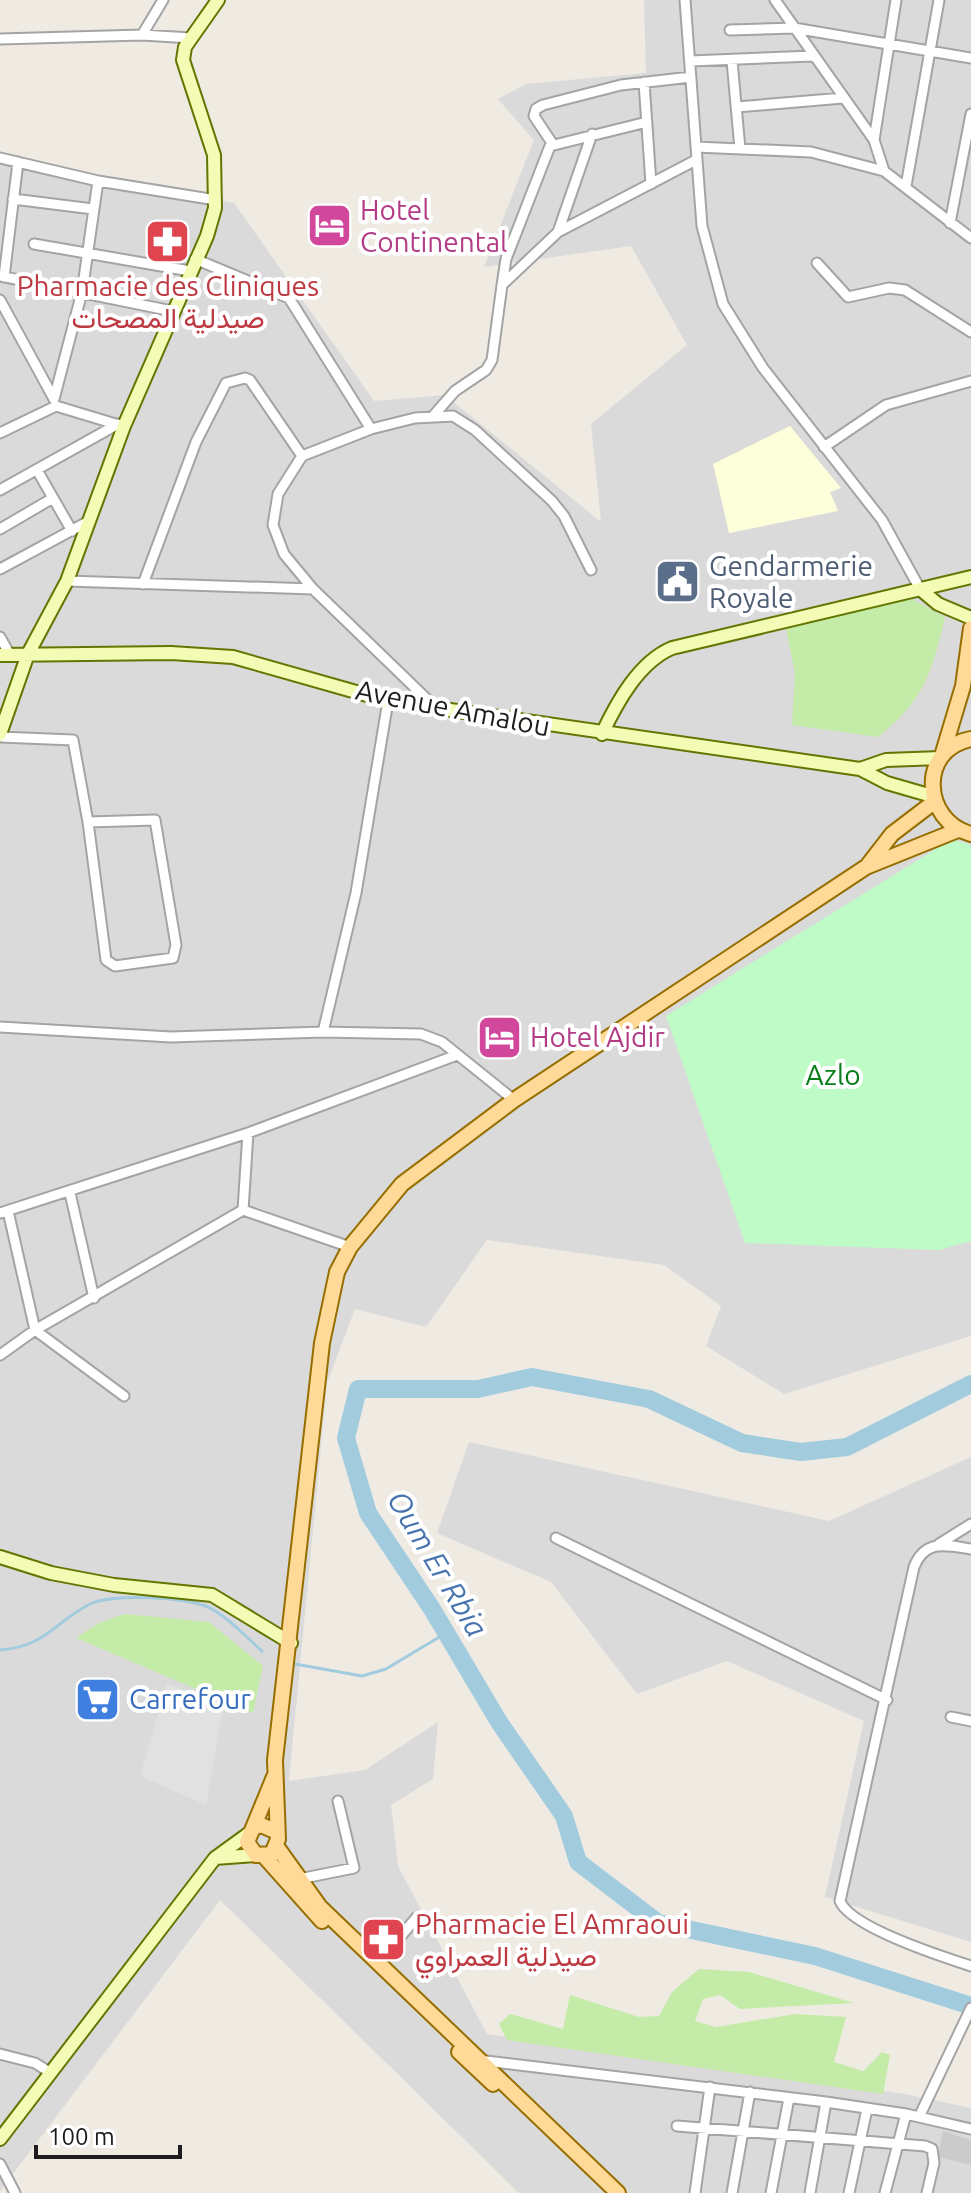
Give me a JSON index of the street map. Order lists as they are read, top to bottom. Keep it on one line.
{"streets":{"street":["Avenue Amalou"]},"water":["Oum Er Rbia"],"parks":["Azlo"],"places":{"hotel":["Hotel Continental","Hotel Ajdir"],"pharmacy":["Pharmacie des Cliniques صيدلية المصحات","Pharmacie El Amraoui صيدلية العمراوي"],"public building":["Gendarmerie Royale"],"supermarket":["Carrefour"]},"scale_bar":"100 m"}
